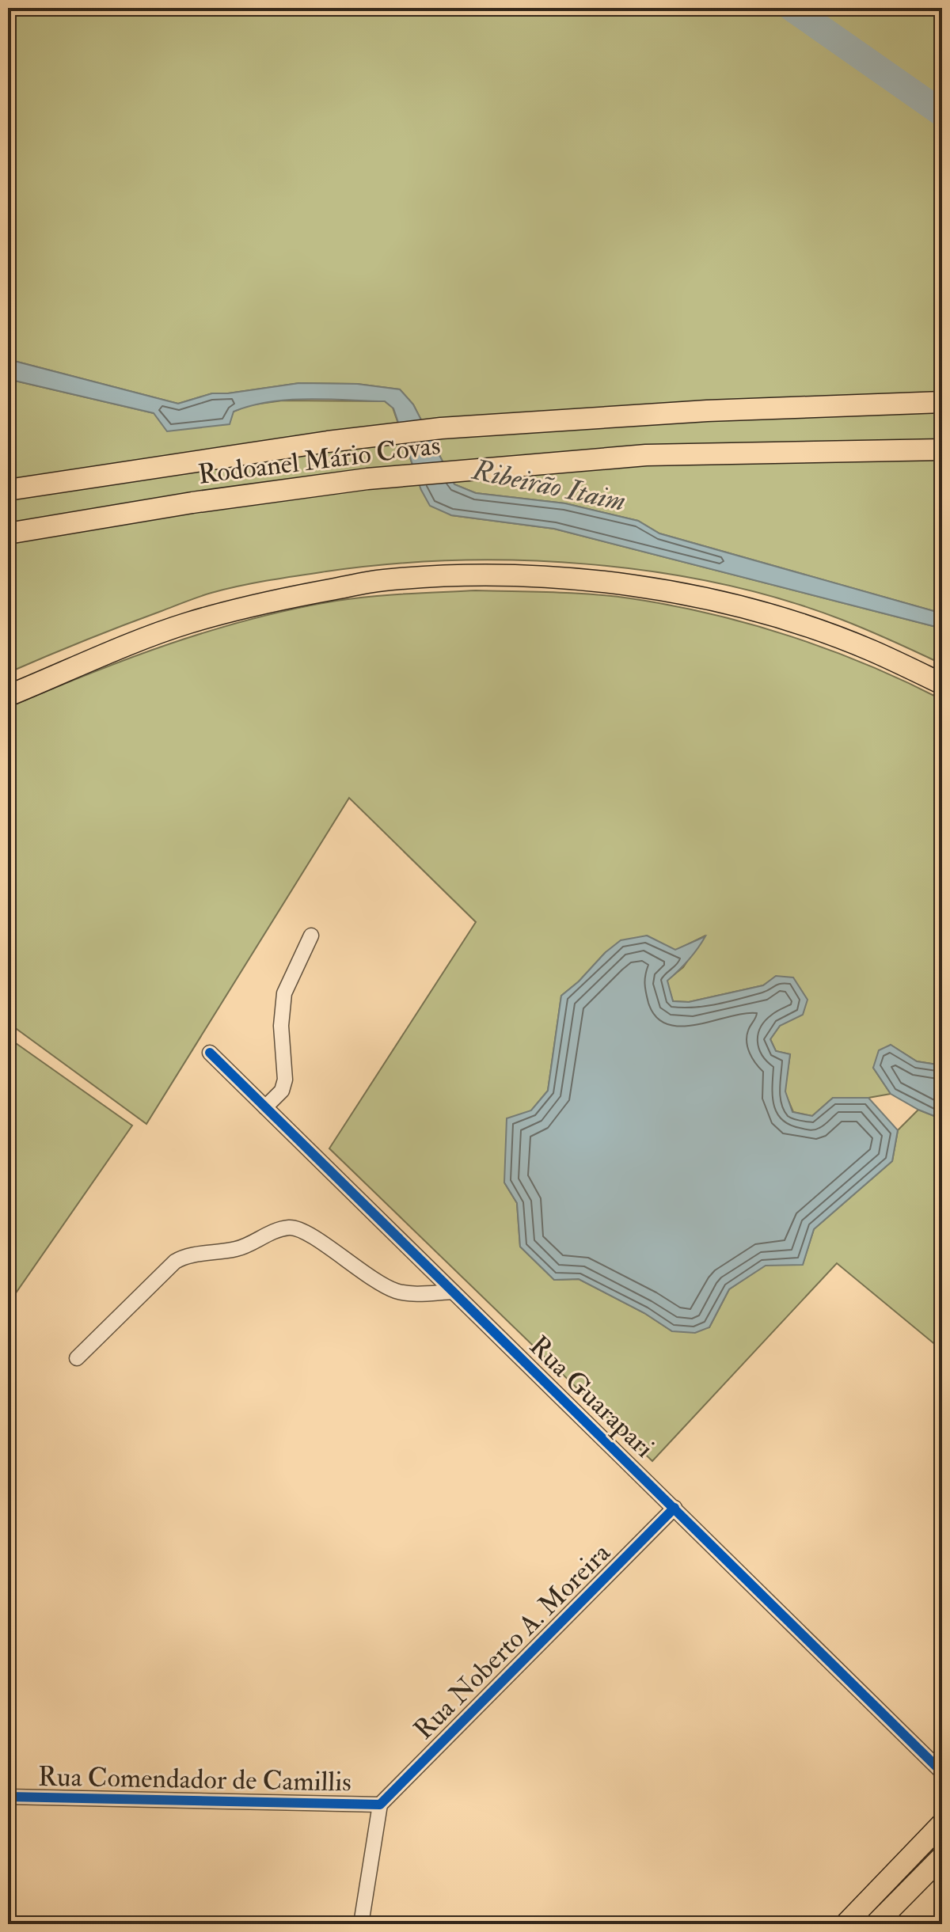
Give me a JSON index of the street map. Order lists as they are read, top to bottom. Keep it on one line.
{"streets":{"highway":["Rodoanel Mário Covas"],"street":["Rua Guarapari","Rua Noberto A. Moreira","Rua Comendador de Camillis"]},"crossings":[["Rua Guarapari","Rua Noberto A. Moreira"],["Rua Noberto A. Moreira","Rua Comendador de Camillis"]],"water":["Ribeirão Itaim"]}
